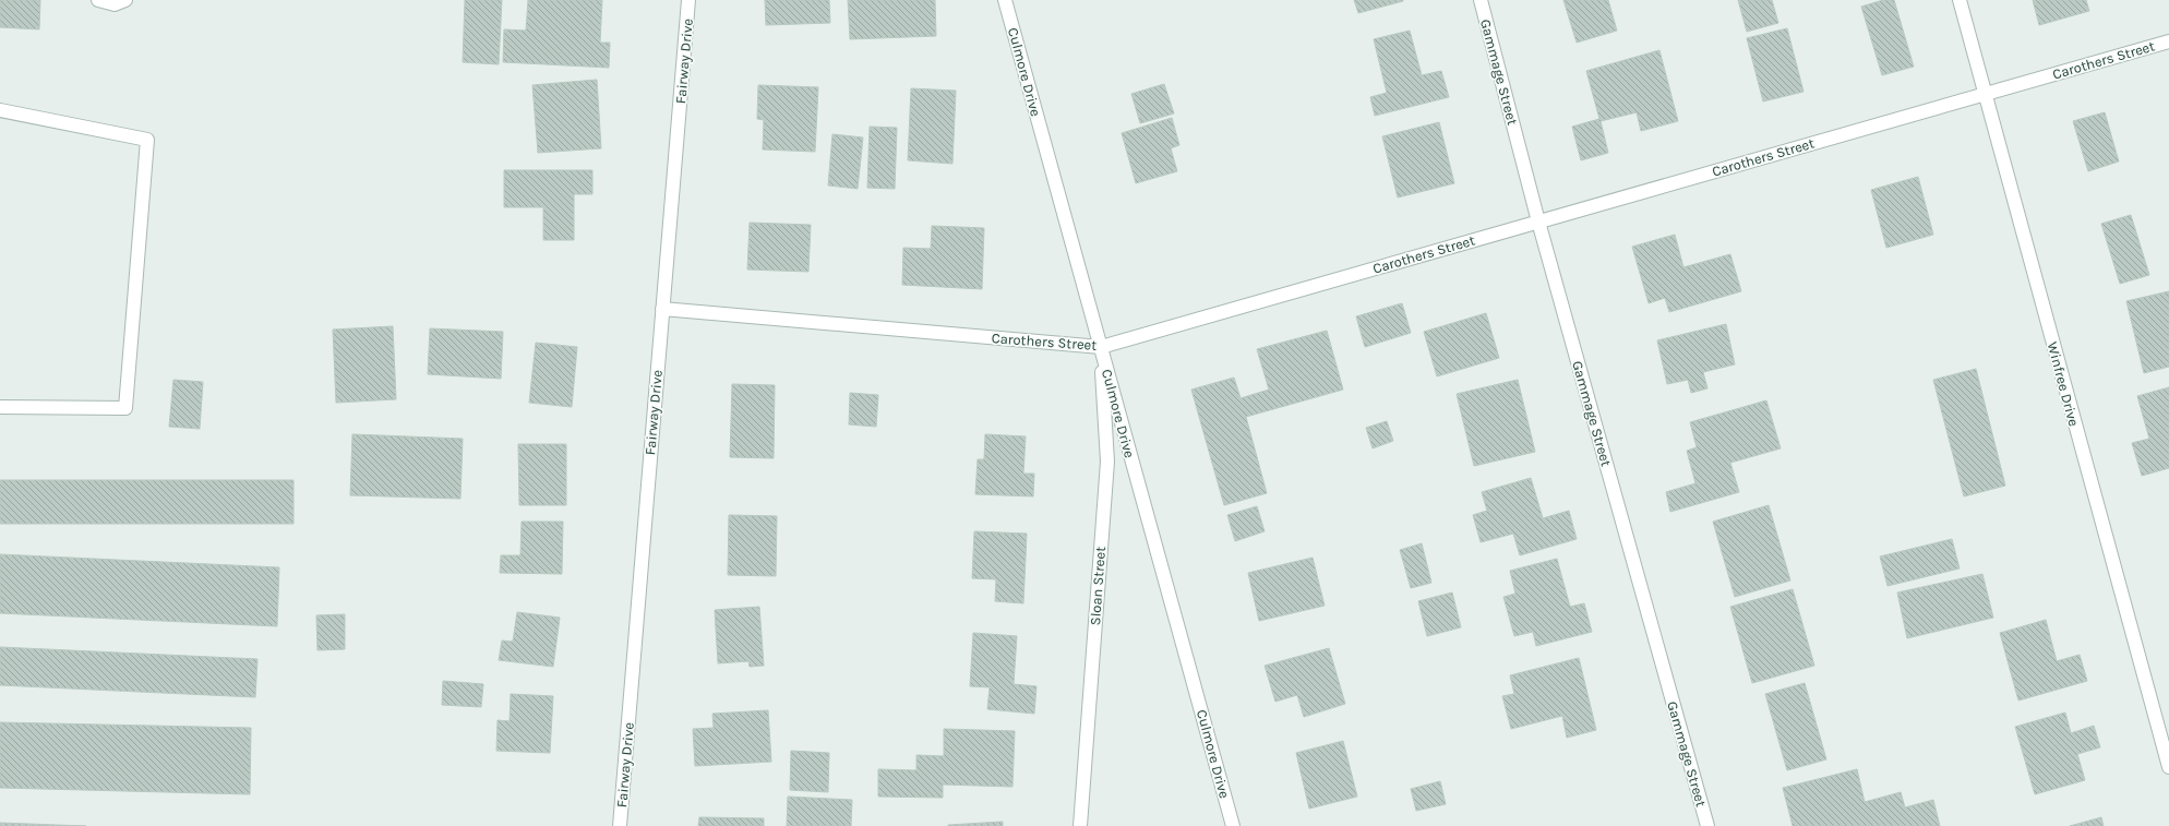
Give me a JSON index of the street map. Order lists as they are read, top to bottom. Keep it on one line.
{"streets":{"street":["Carothers Street","Fairway Drive","Culmore Drive","Gammage Street","Winfree Drive","Sloan Street"]},"crossings":[["Carothers Street","Fairway Drive"],["Carothers Street","Culmore Drive"],["Carothers Street","Gammage Street"],["Carothers Street","Winfree Drive"],["Carothers Street","Sloan Street"],["Culmore Drive","Sloan Street"]]}
